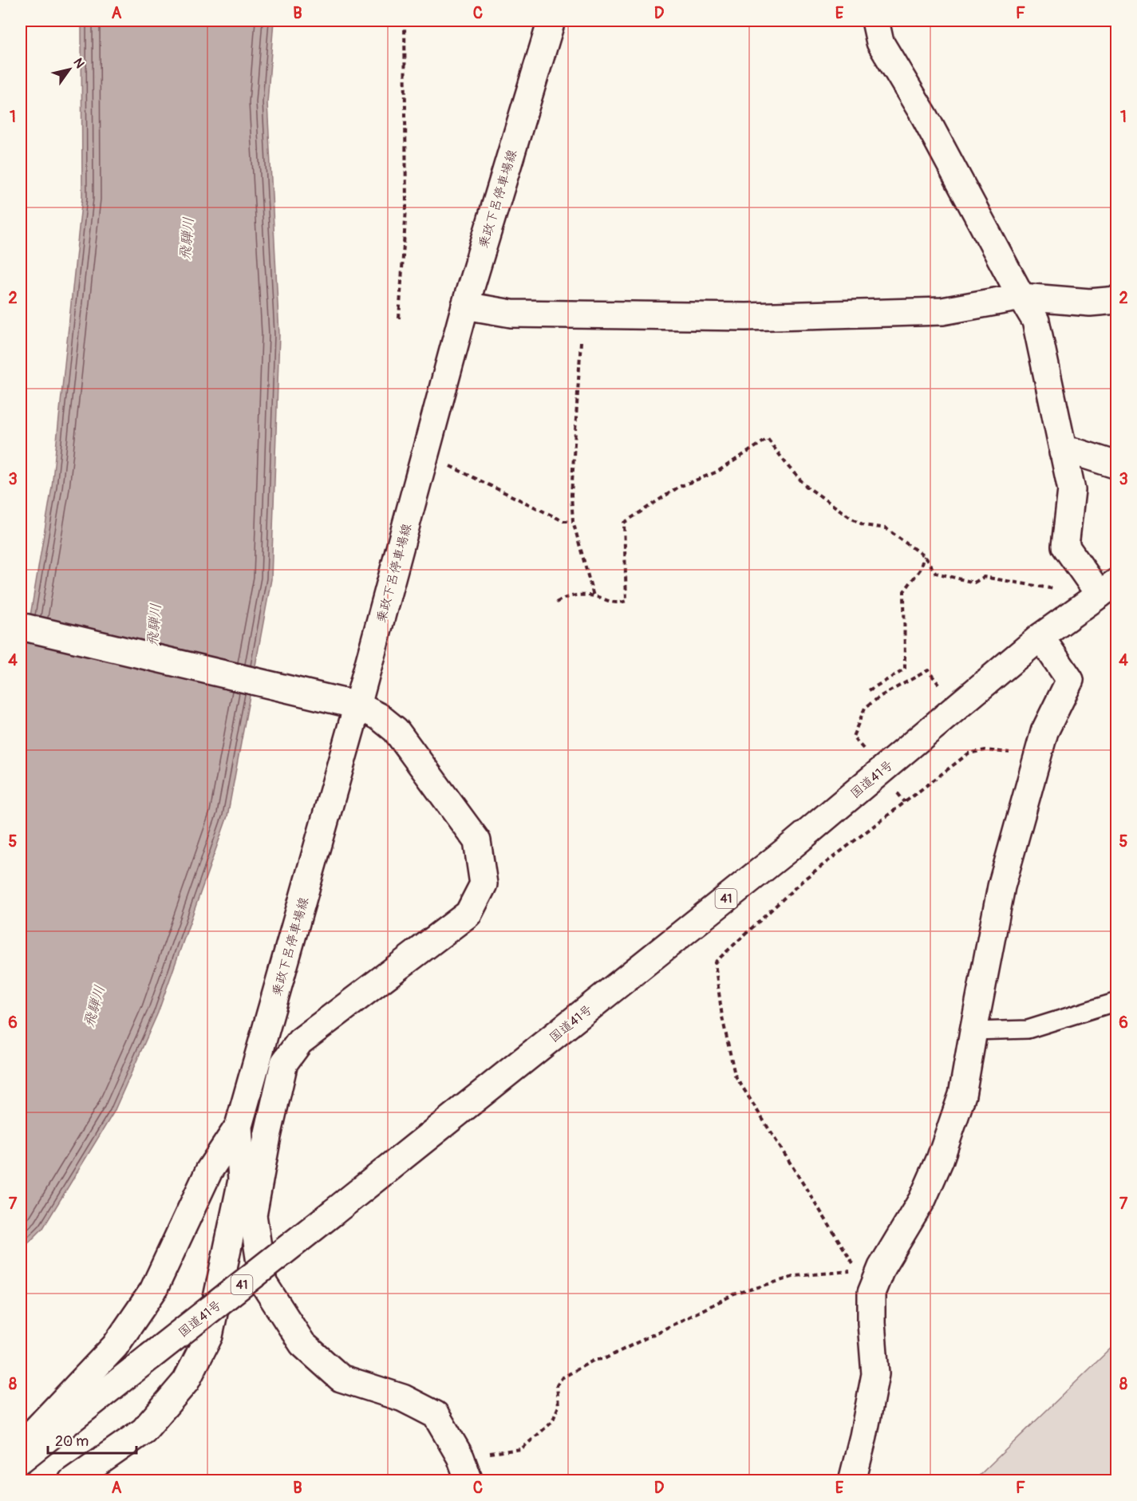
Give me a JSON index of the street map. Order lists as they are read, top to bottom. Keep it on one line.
{"streets":{"main road":["乗政下呂停車場線","国道41号","41"]},"water":["飛騨川"],"scale_bar":"20 m","north":"top right","grid":{"columns":["A","B","C","D","E","F"],"rows":["1","2","3","4","5","6","7","8"]}}
